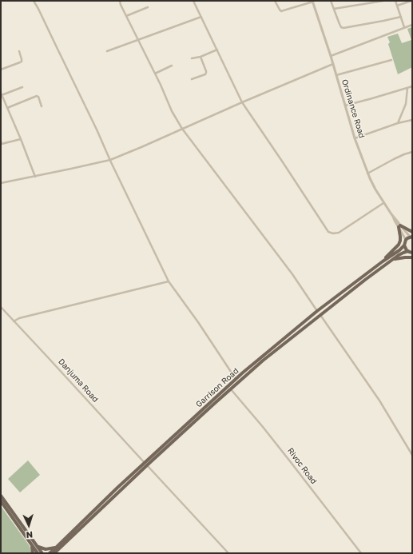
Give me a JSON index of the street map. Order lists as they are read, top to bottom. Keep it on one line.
{"streets":{"main road":["Garrison Road"],"street":["Ordinance Road","Danjuma Road","Rivoc Road"]},"crossings":[["Danjuma Road","Garrison Road"],["Garrison Road","Rivoc Road"]],"north":"bottom"}
